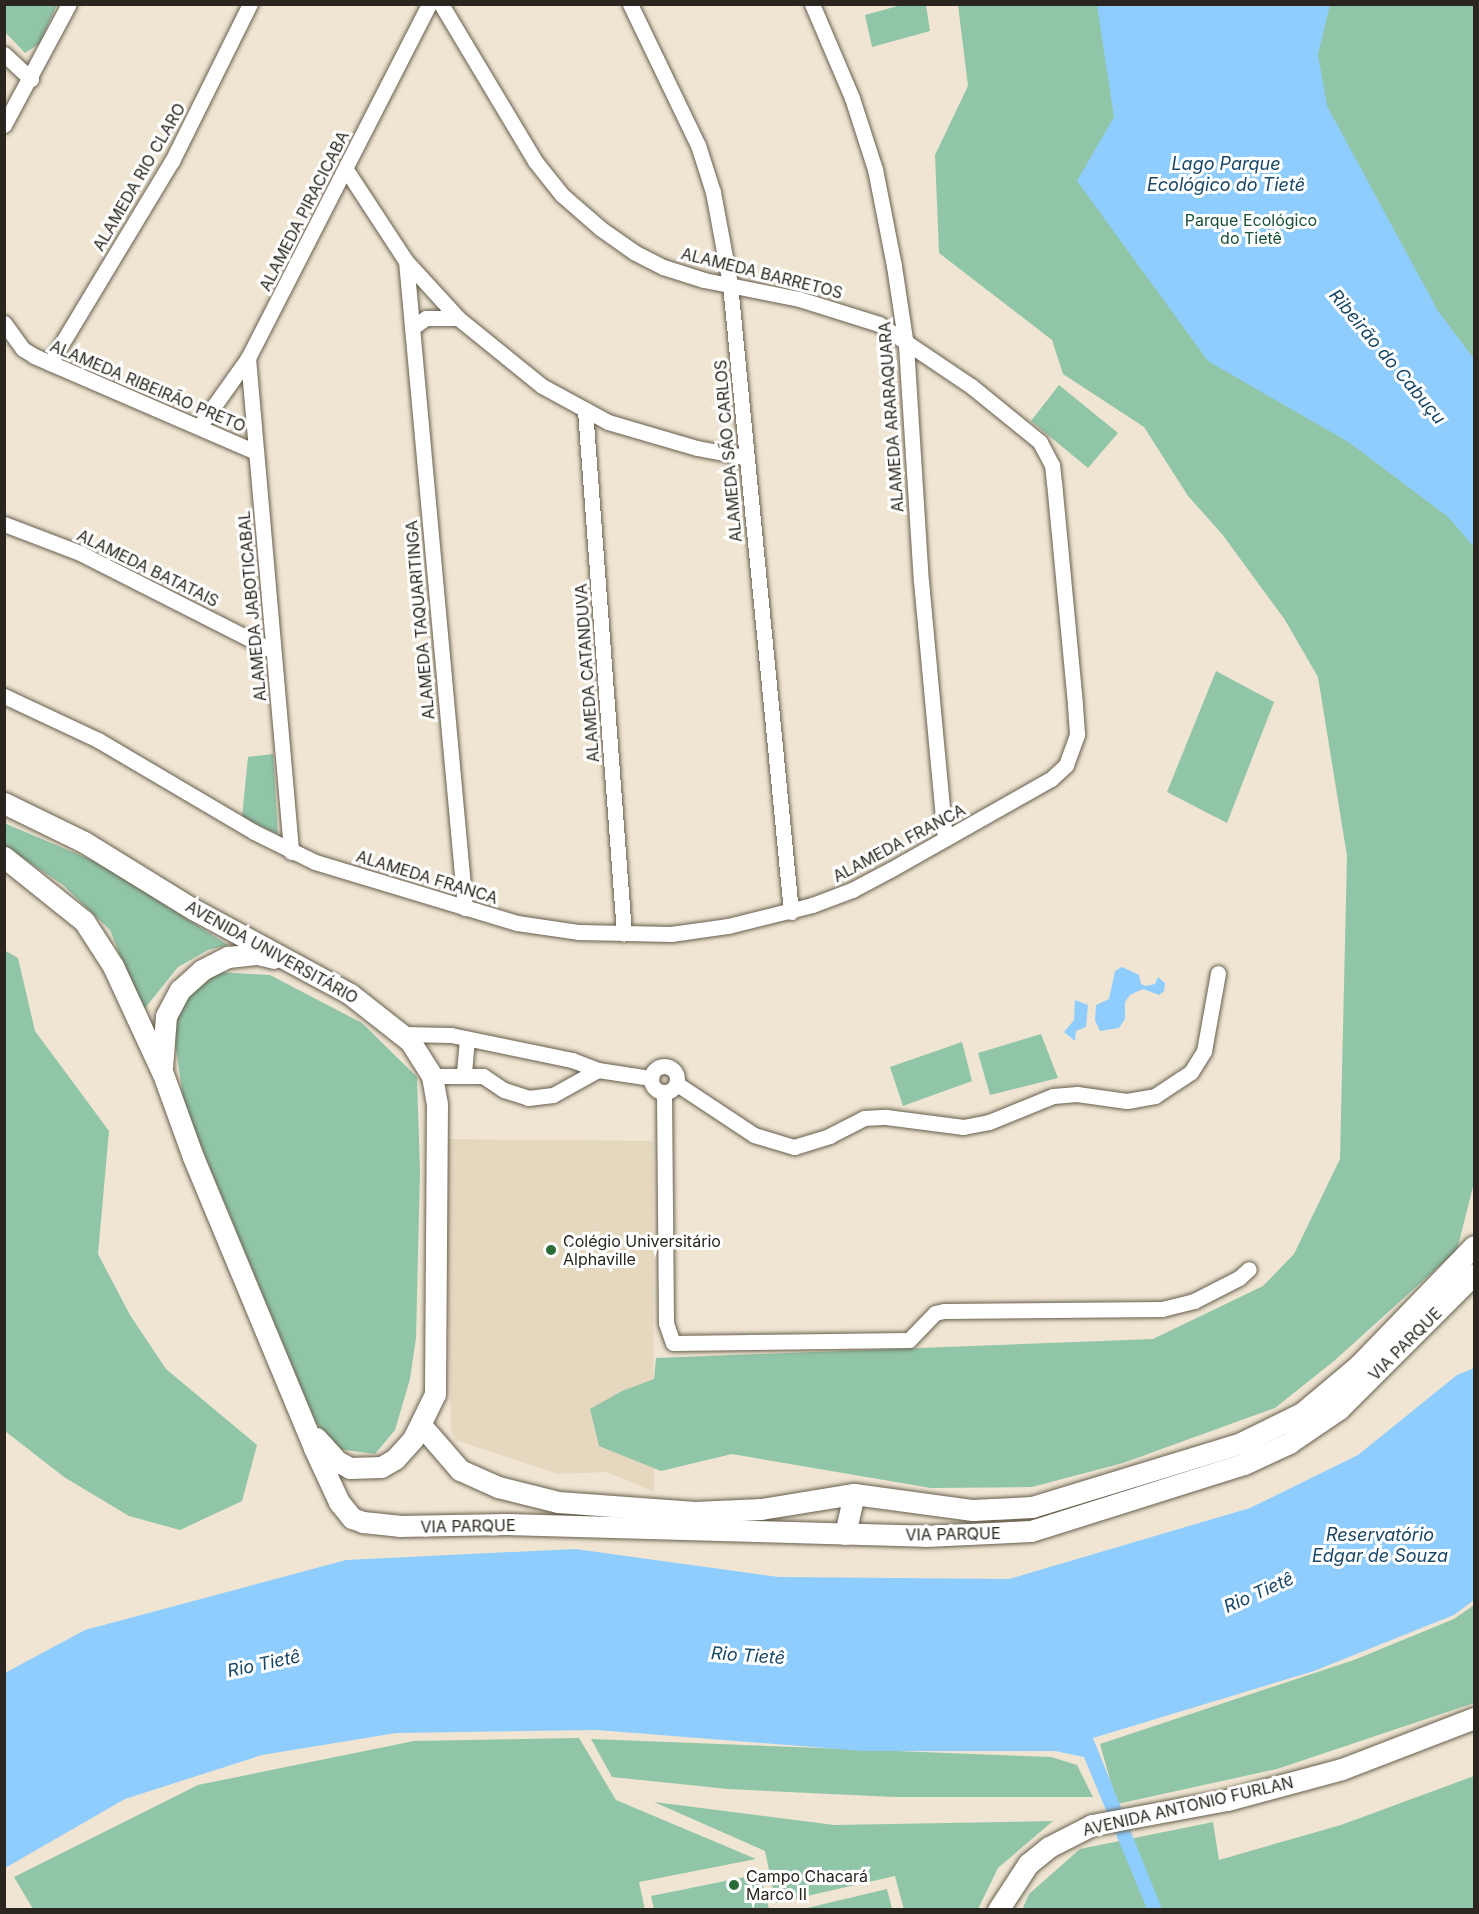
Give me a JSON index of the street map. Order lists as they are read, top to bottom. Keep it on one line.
{"streets":{"main road":["AVENIDA UNIVERSITÁRIO","VIA PARQUE","AVENIDA ANTONIO FURLAN"],"street":["ALAMEDA RIO CLARO","ALAMEDA PIRACICABA","ALAMEDA BARRETOS","ALAMEDA RIBEIRÃO PRETO","ALAMEDA ARARAQUARA","ALAMEDA SÃO CARLOS","ALAMEDA BATATAIS","ALAMEDA JABOTICABAL","ALAMEDA TAQUARITINGA","ALAMEDA CATANDUVA","ALAMEDA FRANCA"]},"crossings":[["ALAMEDA RIO CLARO","ALAMEDA RIBEIRÃO PRETO"],["ALAMEDA PIRACICABA","ALAMEDA RIBEIRÃO PRETO"],["ALAMEDA PIRACICABA","ALAMEDA JABOTICABAL"],["ALAMEDA BARRETOS","ALAMEDA ARARAQUARA"],["ALAMEDA BARRETOS","ALAMEDA SÃO CARLOS"],["ALAMEDA BARRETOS","ALAMEDA FRANCA"],["ALAMEDA RIBEIRÃO PRETO","ALAMEDA JABOTICABAL"],["ALAMEDA ARARAQUARA","ALAMEDA FRANCA"],["ALAMEDA SÃO CARLOS","ALAMEDA FRANCA"],["ALAMEDA BATATAIS","ALAMEDA JABOTICABAL"],["ALAMEDA JABOTICABAL","ALAMEDA FRANCA"],["ALAMEDA TAQUARITINGA","ALAMEDA FRANCA"],["ALAMEDA CATANDUVA","ALAMEDA FRANCA"],["AVENIDA UNIVERSITÁRIO","VIA PARQUE"]],"water":["Lago Parque Ecológico do Tietê","Ribeirão do Cabuçu","Reservatório Edgar de Souza","Rio Tietê"],"parks":["Parque Ecológico do Tietê"],"places":["Colégio Universitário Alphaville","Campo Chacará Marco II"]}
